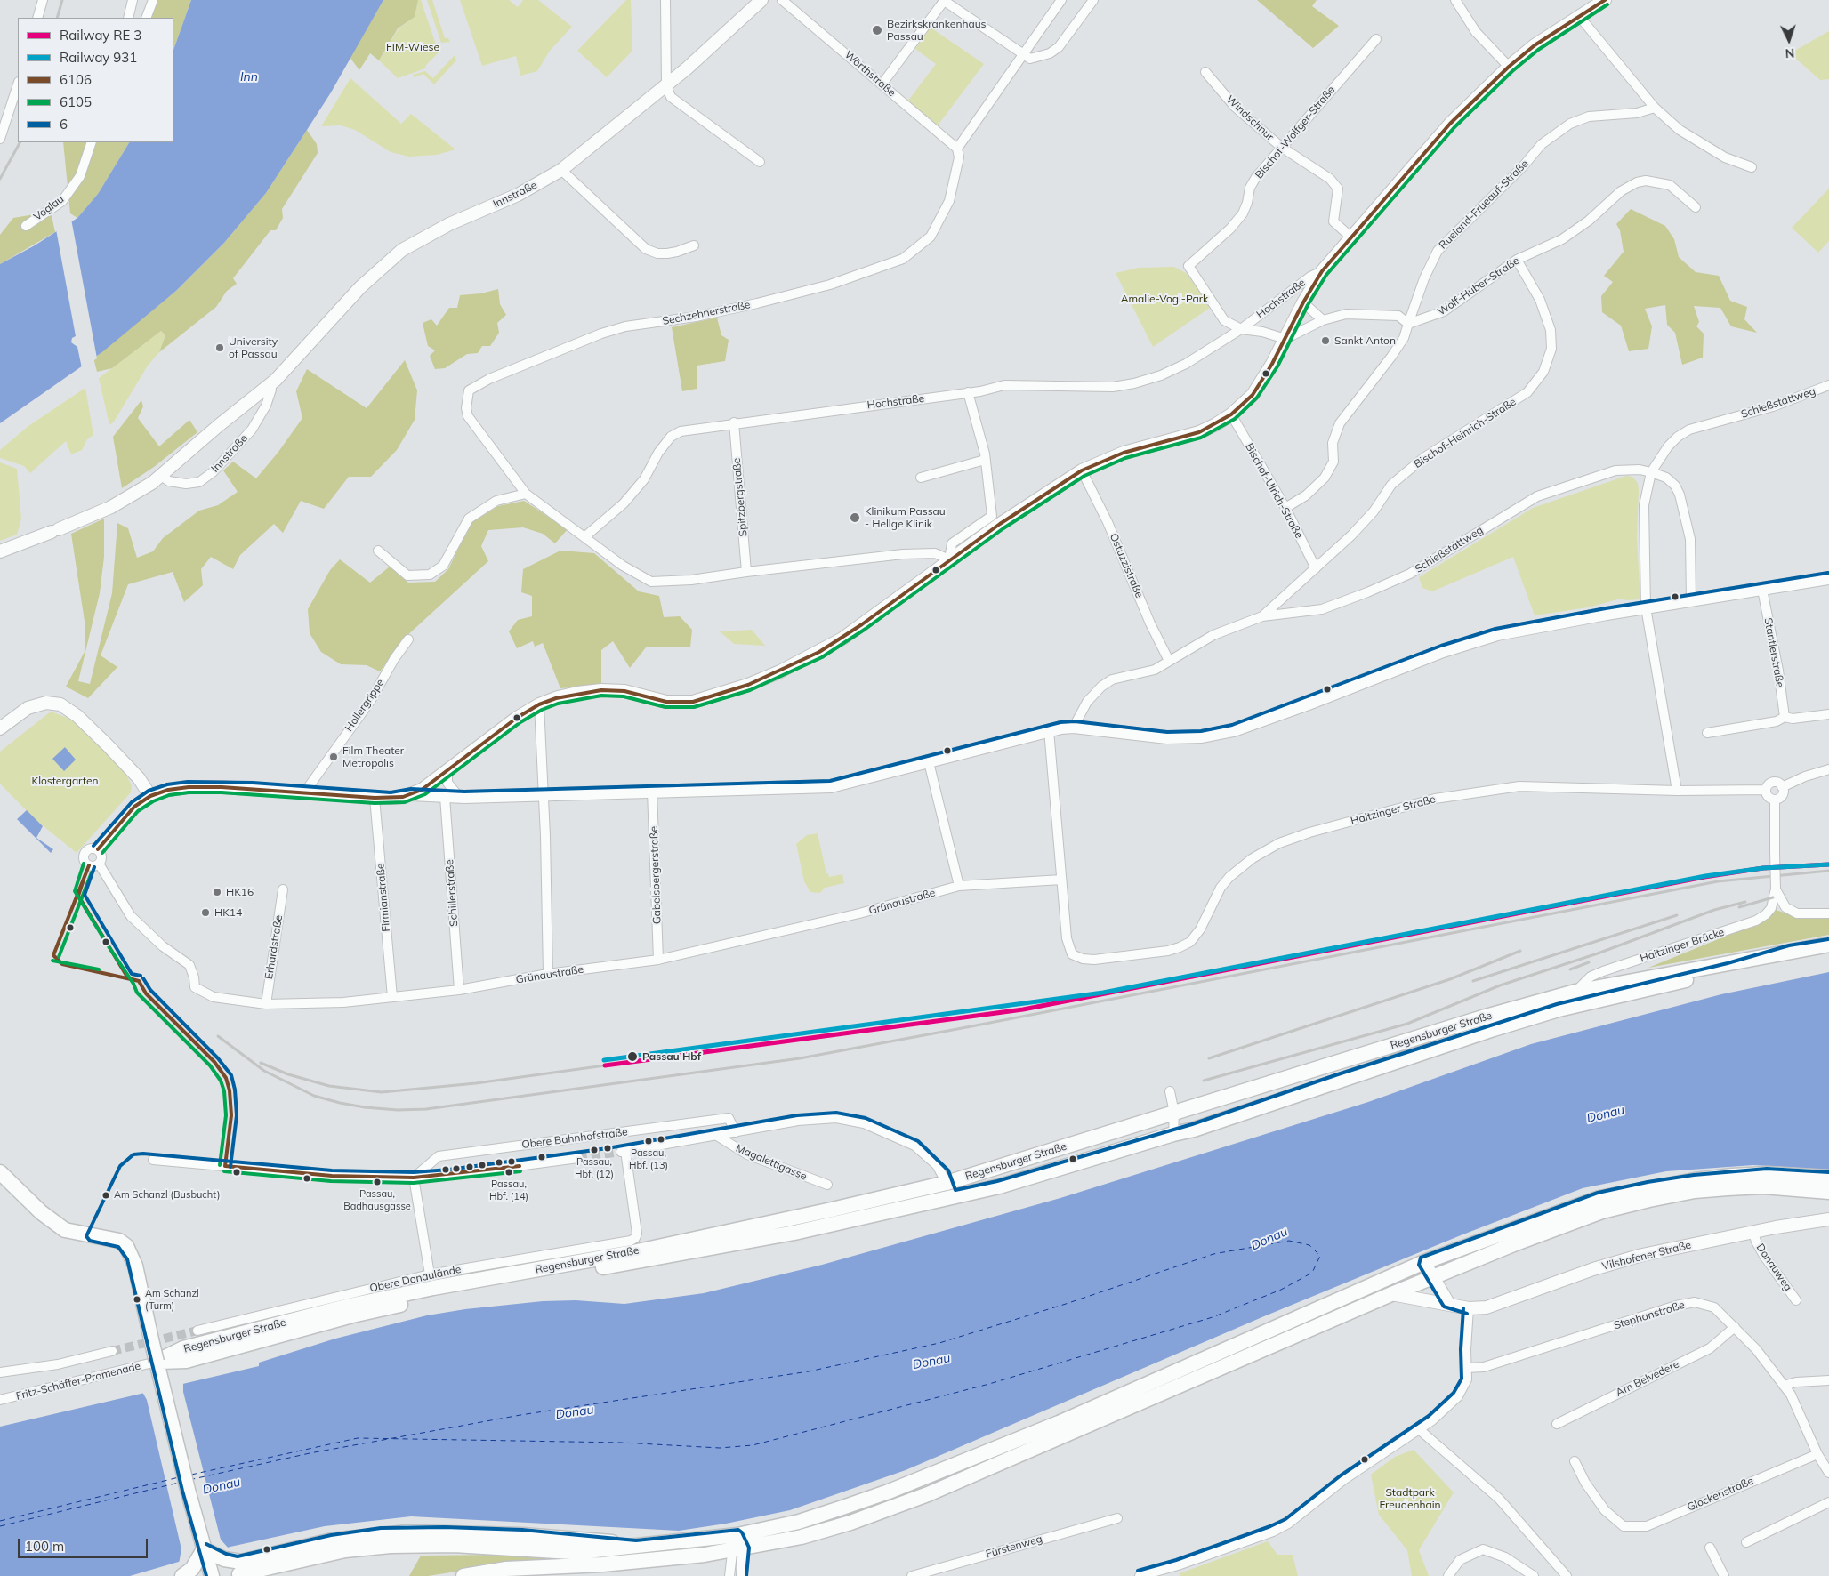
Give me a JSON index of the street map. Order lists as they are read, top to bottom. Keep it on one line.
{"streets":{"main road":["Regensburger Straße"],"street":["Wörthstraße","Windschnur","Bischof-Wolfger-Straße","Innstraße","Rueland-Frueauf-Straße","Voglau","Wolf-Huber-Straße","Hochstraße","Sechzehnerstraße","Schießstattweg","Bischof-Heinrich-Straße","Bischof-Ulrich-Straße","Spitzbergstraße","Ostuzzistraße","Stantlerstraße","Hollergrippe","Haitzinger Straße","Gabelsbergerstraße","Schillerstraße","Firmianstraße","Grünaustraße","Haitzinger Brücke","Erhardstraße","Obere Bahnhofstraße","Magalettigasse","Vilshofener Straße","Donauweg","Obere Donaulände","Stephanstraße","Am Belvedere","Fritz-Schäffer-Promenade","Glockenstraße","Fürstenweg"]},"crossings":[["Wörthstraße","Sechzehnerstraße"],["Windschnur","Bischof-Wolfger-Straße"],["Bischof-Wolfger-Straße","Hochstraße"],["Rueland-Frueauf-Straße","Wolf-Huber-Straße"],["Wolf-Huber-Straße","Bischof-Heinrich-Straße"],["Hochstraße","Sechzehnerstraße"],["Hochstraße","Spitzbergstraße"],["Sechzehnerstraße","Spitzbergstraße"],["Schießstattweg","Bischof-Heinrich-Straße"],["Schießstattweg","Ostuzzistraße"],["Bischof-Heinrich-Straße","Bischof-Ulrich-Straße"],["Haitzinger Straße","Grünaustraße"],["Haitzinger Straße","Haitzinger Brücke"],["Gabelsbergerstraße","Grünaustraße"],["Schillerstraße","Grünaustraße"],["Firmianstraße","Grünaustraße"],["Grünaustraße","Erhardstraße"],["Haitzinger Brücke","Regensburger Straße"],["Regensburger Straße","Fritz-Schäffer-Promenade"],["Magalettigasse","Obere Donaulände"],["Vilshofener Straße","Donauweg"],["Stephanstraße","Am Belvedere"],["Stephanstraße","Glockenstraße"]],"water":["Inn","Donau"],"parks":["FIM-Wiese","Amalie-Vogl-Park","Klostergarten","Stadtpark Freudenhain"],"places":["Bezirkskrankenhaus Passau","Sankt Anton","University of Passau","Klinikum Passau - Hellge Klinik","Film Theater Metropolis","HK16","HK14","Passau Hbf","Passau, Hbf. (13)","Passau, Hbf. (12)","Passau, Hbf. (14)","Passau, Badhausgasse","Am Schanzl (Busbucht)","Am Schanzl (Turm)"],"lines":["transit line 6106","transit line 6105","transit line 6","rail line 931"],"legend":["Railway RE 3","Railway 931","6106","6105","6"],"scale_bar":"100 m","north":"bottom"}
